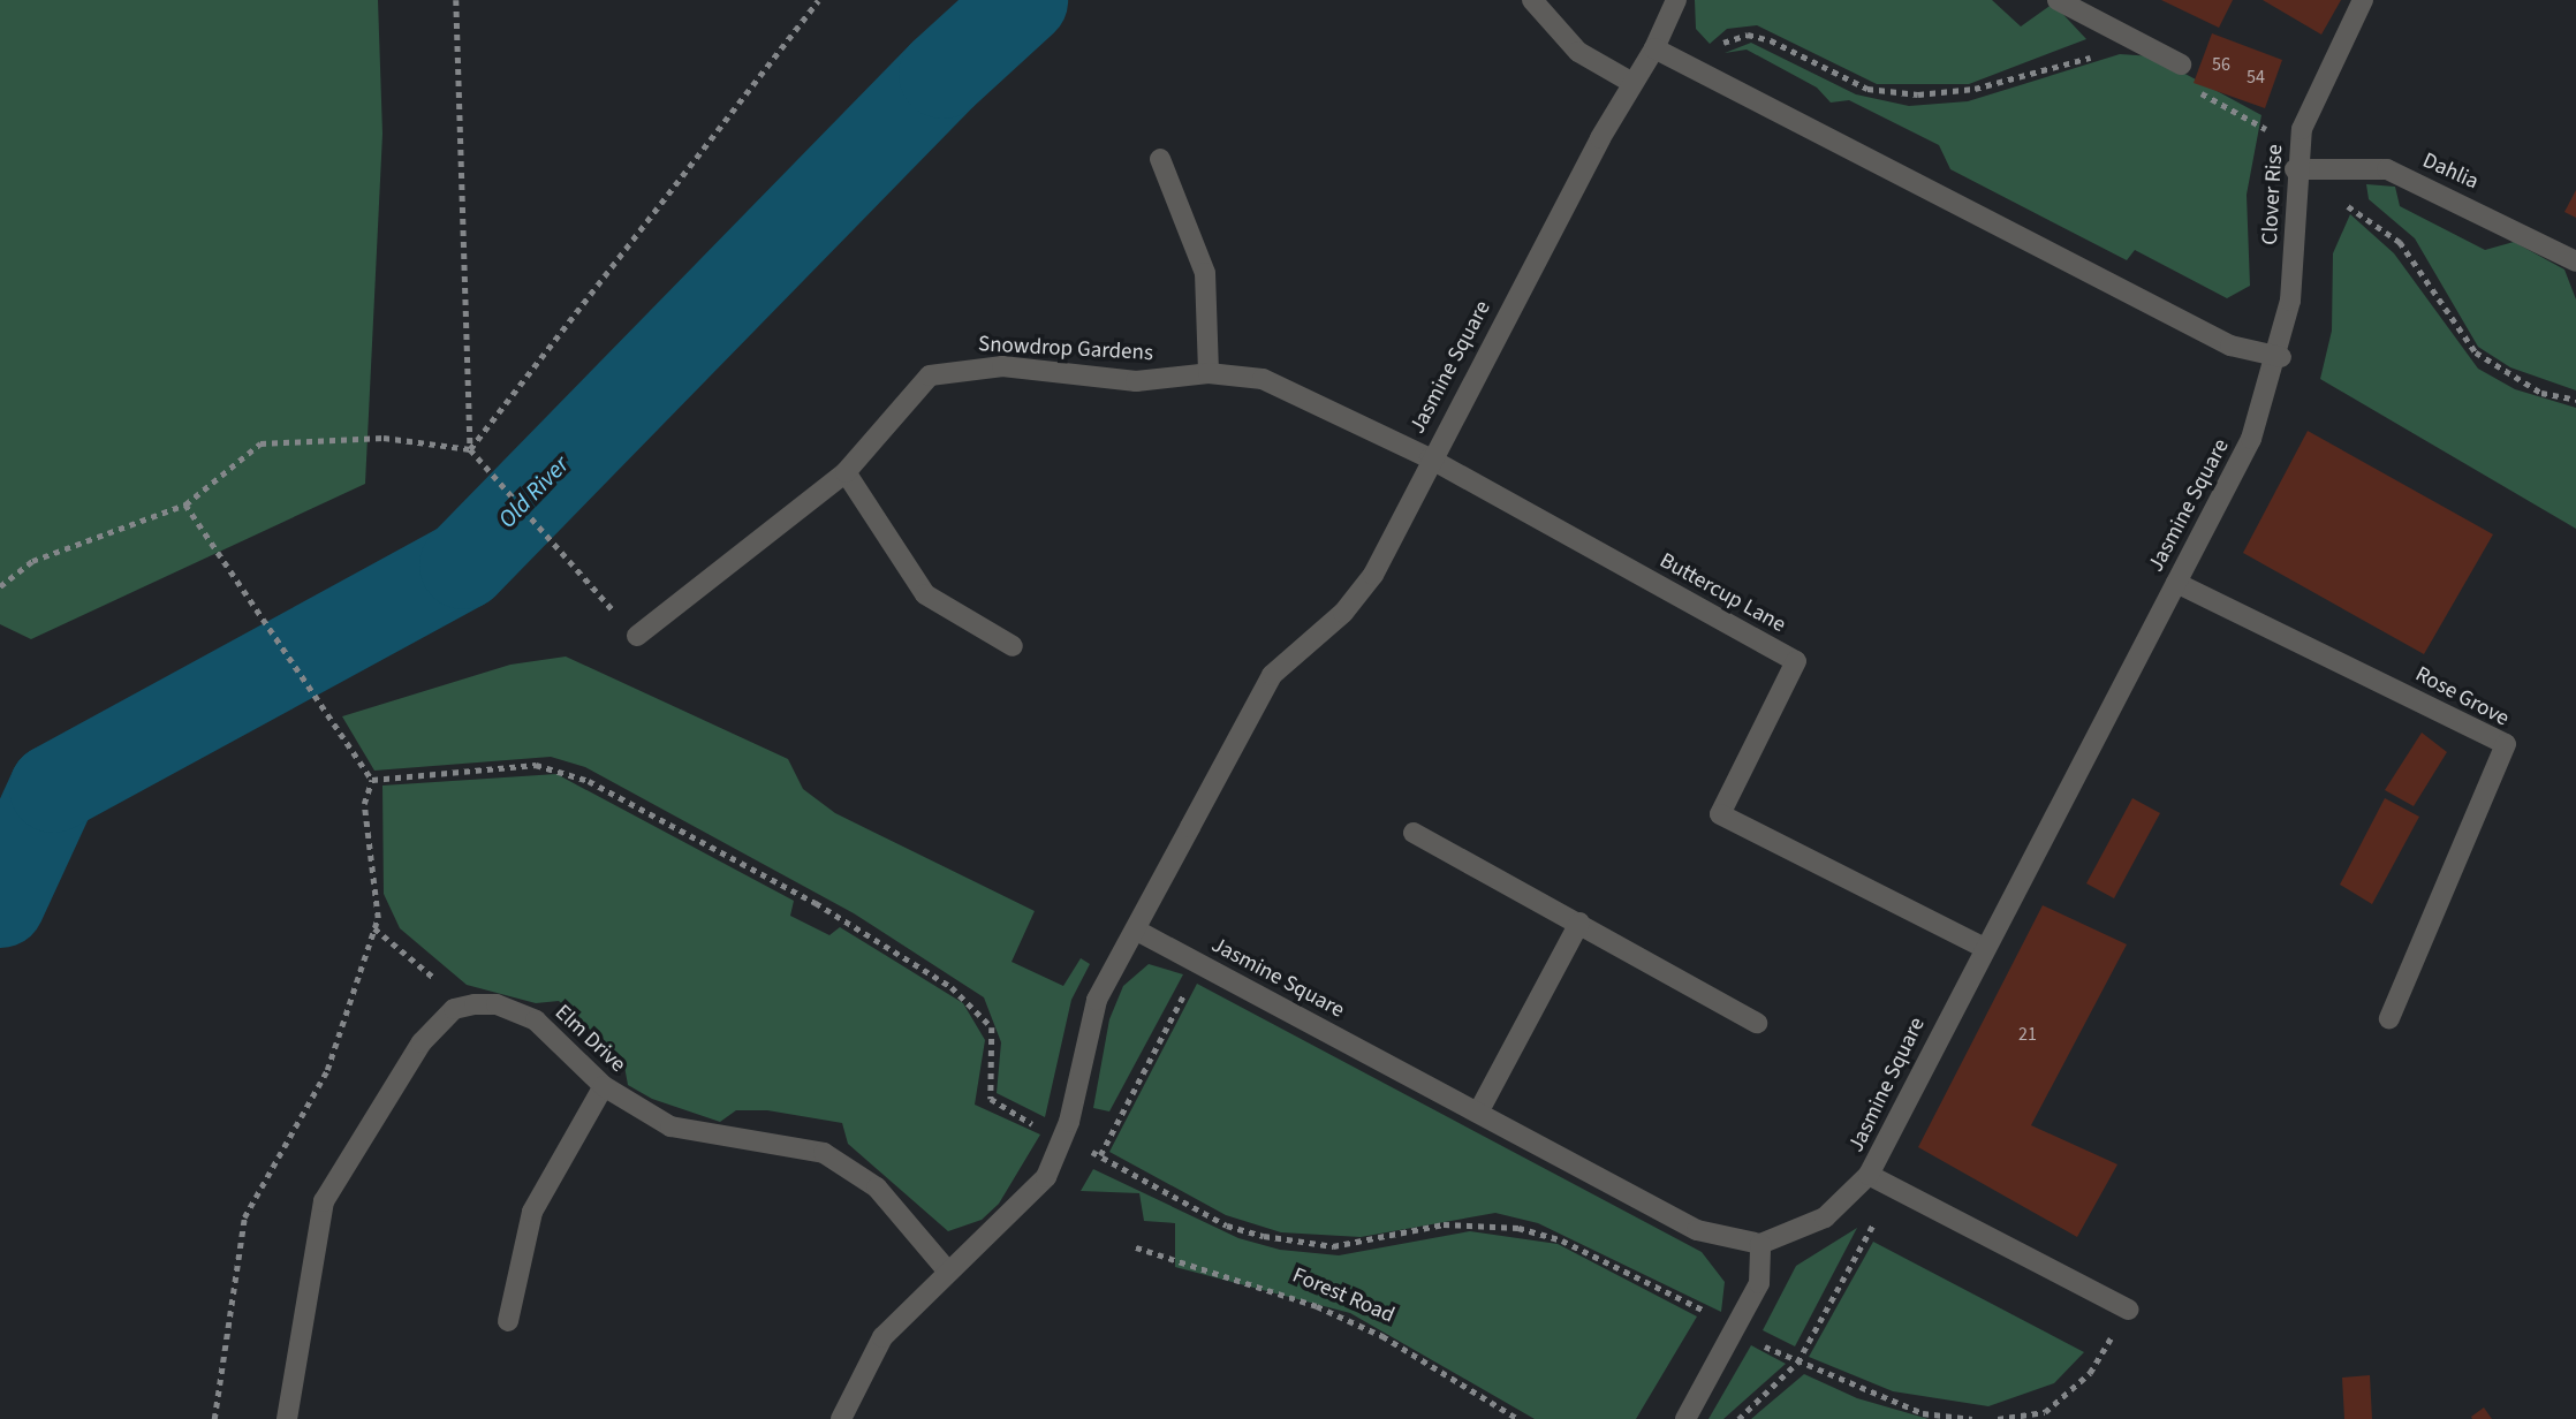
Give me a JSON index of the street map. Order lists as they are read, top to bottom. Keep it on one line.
{"streets":{"street":["Dahlia","Clover Rise","Snowdrop Gardens","Jasmine Square","Buttercup Lane","Rose Grove","Elm Drive"],"path":["Forest Road"]},"crossings":[["Dahlia","Clover Rise"],["Clover Rise","Jasmine Square"],["Snowdrop Gardens","Jasmine Square"],["Snowdrop Gardens","Buttercup Lane"],["Jasmine Square","Buttercup Lane"],["Jasmine Square","Rose Grove"]],"water":["Old River"],"house_numbers":["56","54","21"]}
